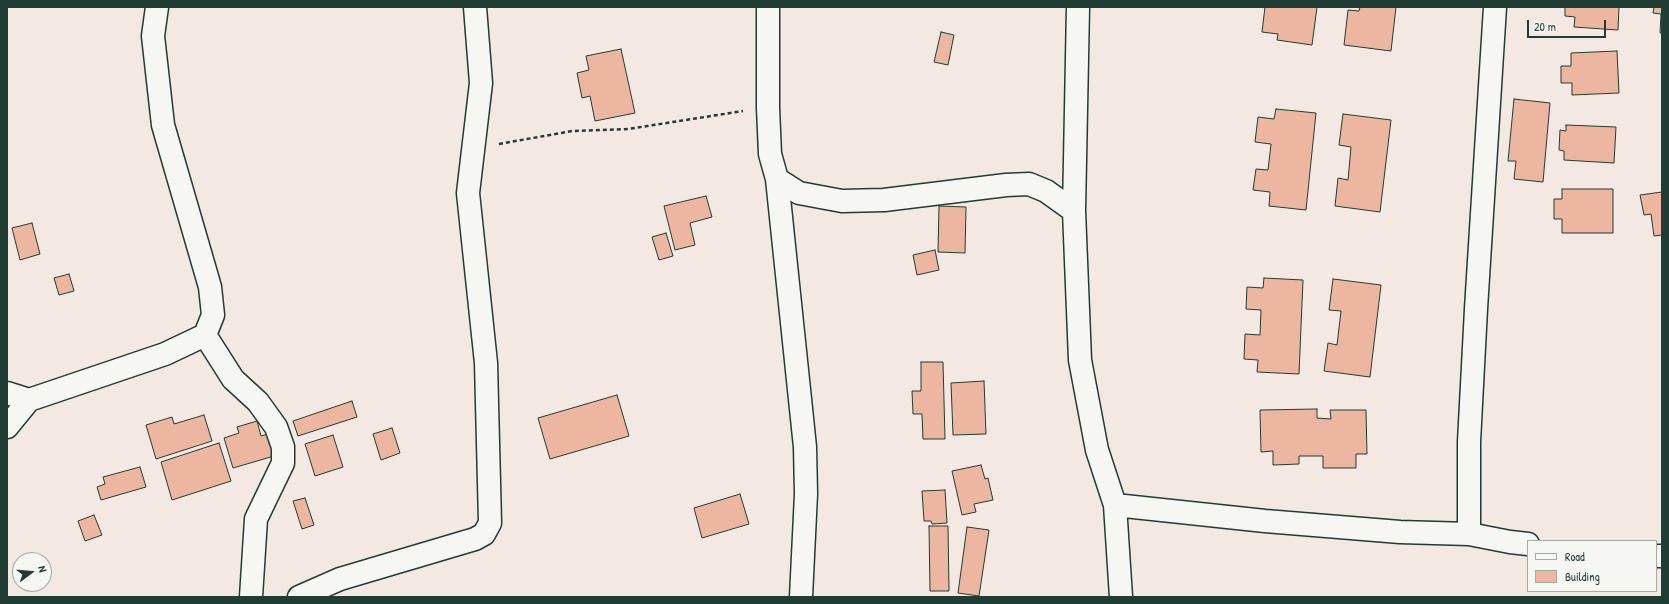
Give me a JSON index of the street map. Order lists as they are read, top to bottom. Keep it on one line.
{"legend":["Road","Building"],"scale_bar":"20 m","north":"right"}
